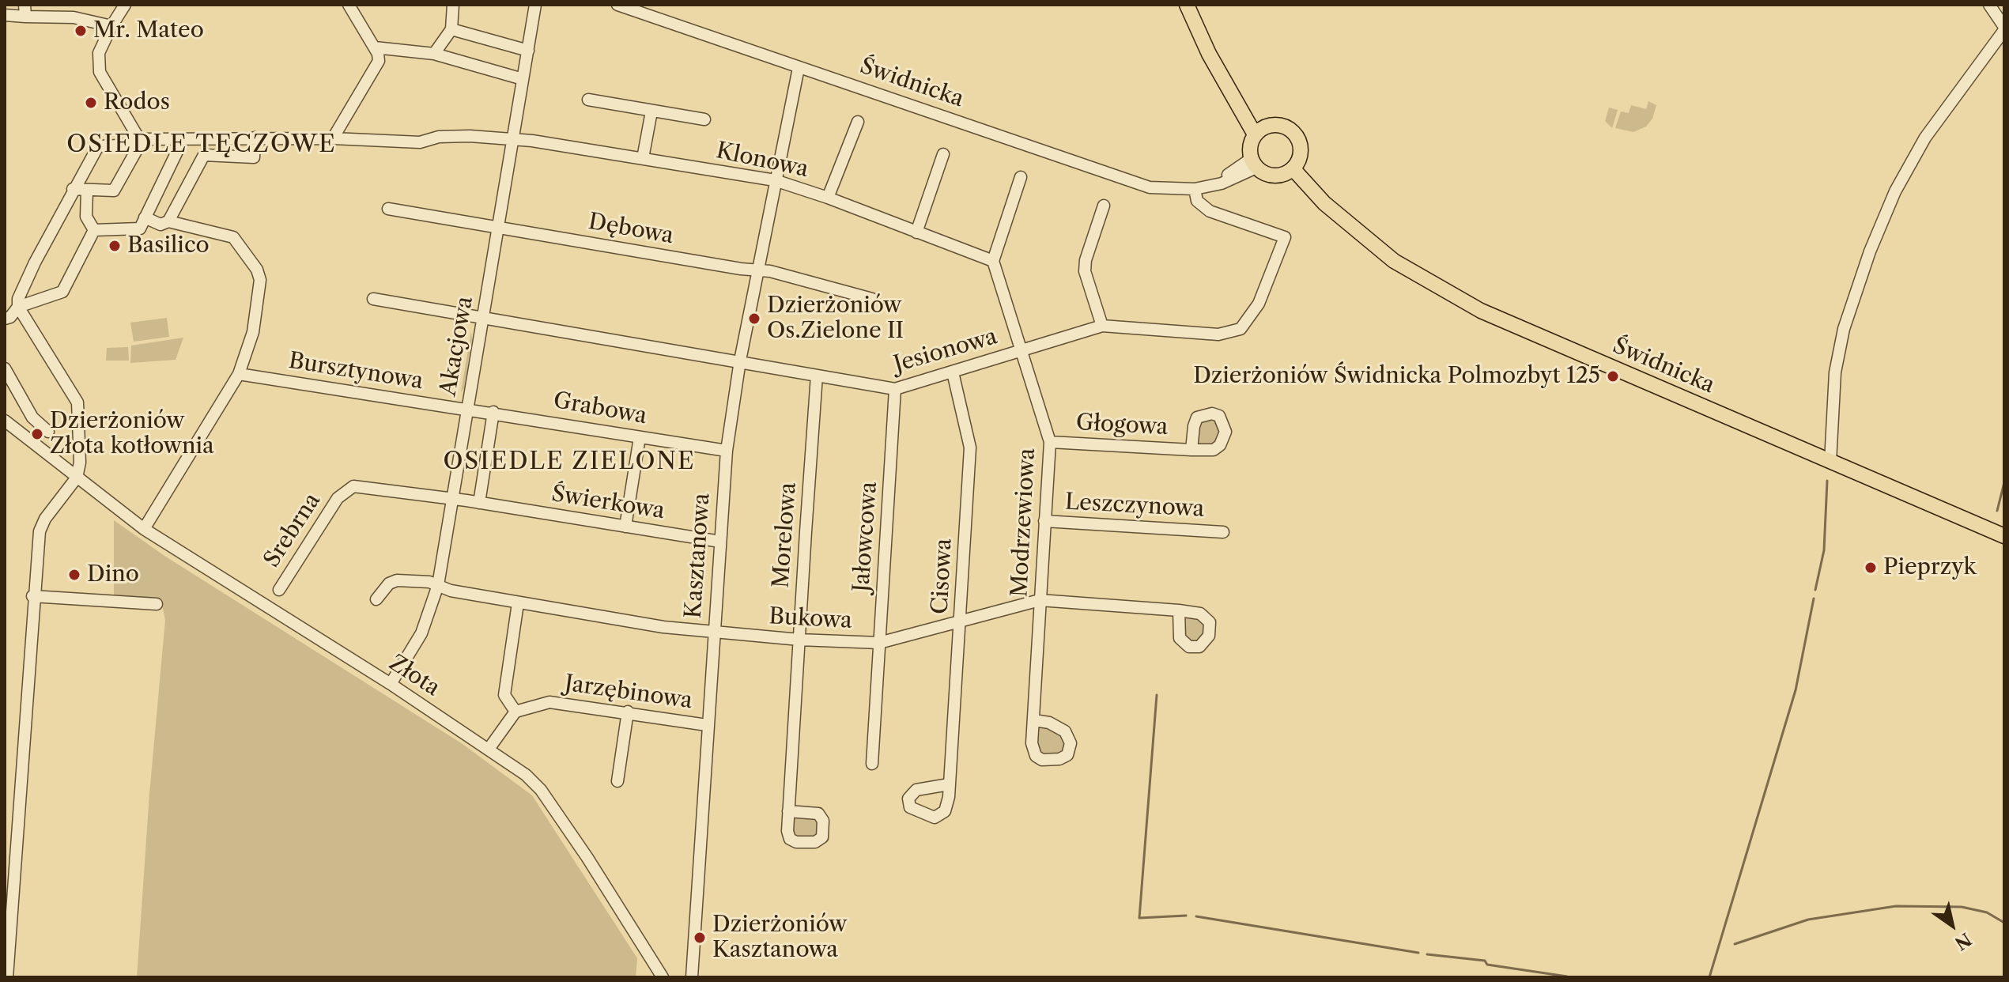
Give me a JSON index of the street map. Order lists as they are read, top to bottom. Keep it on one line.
{"streets":{"main road":["Świdnicka"],"street":["Klonowa","Dębowa","Akacjowa","Jesionowa","Bursztynowa","Grabowa","Głogowa","Świerkowa","Leszczynowa","Modrzewiowa","Srebrna","Morelowa","Jałowcowa","Kasztanowa","Cisowa","Bukowa","Złota","Jarzębinowa"]},"crossings":[["Świdnicka","Jesionowa"],["Świdnicka","Kasztanowa"],["Klonowa","Akacjowa"],["Klonowa","Modrzewiowa"],["Klonowa","Kasztanowa"],["Dębowa","Akacjowa"],["Dębowa","Kasztanowa"],["Akacjowa","Jesionowa"],["Akacjowa","Bursztynowa"],["Akacjowa","Grabowa"],["Akacjowa","Świerkowa"],["Akacjowa","Srebrna"],["Akacjowa","Bukowa"],["Akacjowa","Złota"],["Jesionowa","Modrzewiowa"],["Jesionowa","Morelowa"],["Jesionowa","Jałowcowa"],["Jesionowa","Kasztanowa"],["Jesionowa","Cisowa"],["Bursztynowa","Grabowa"],["Grabowa","Kasztanowa"],["Głogowa","Modrzewiowa"],["Świerkowa","Srebrna"],["Świerkowa","Kasztanowa"],["Leszczynowa","Modrzewiowa"],["Modrzewiowa","Bukowa"],["Morelowa","Bukowa"],["Jałowcowa","Bukowa"],["Kasztanowa","Bukowa"],["Kasztanowa","Jarzębinowa"],["Cisowa","Bukowa"]],"districts":["OSIEDLE TĘCZOWE","OSIEDLE ZIELONE"],"places":["Mr. Mateo","Rodos","Basilico","Dzierżoniów Os.Zielone II","Dzierżoniów Świdnicka Polmozbyt 125","Dzierżoniów Złota kotłownia","Pieprzyk","Dino","Dzierżoniów Kasztanowa"],"north":"bottom right"}
